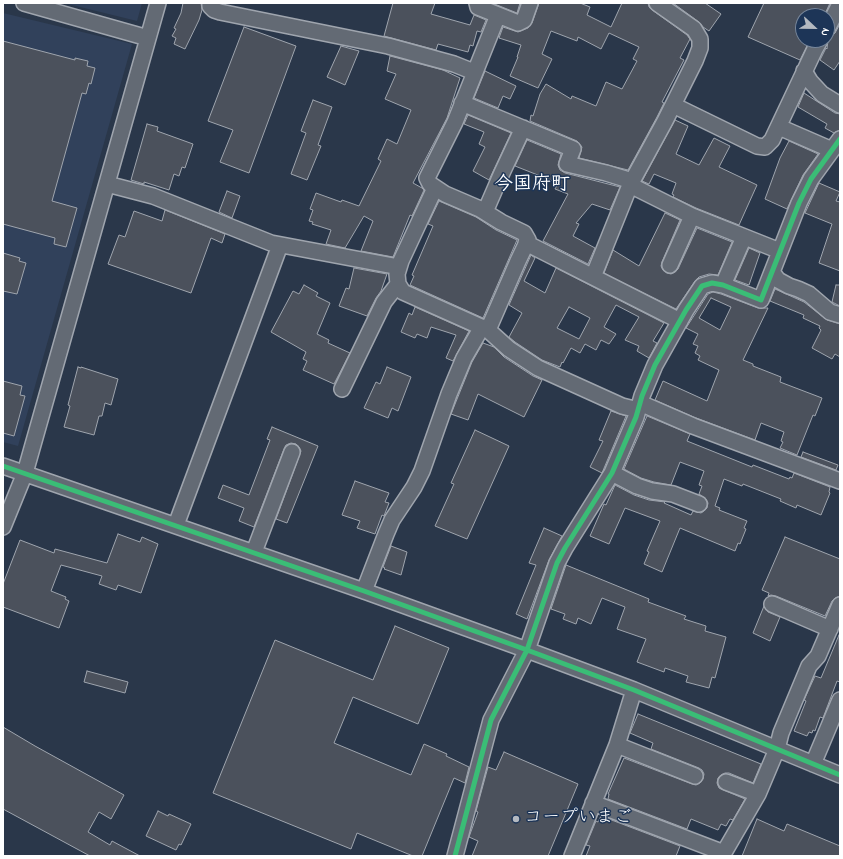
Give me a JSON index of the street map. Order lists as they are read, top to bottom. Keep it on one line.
{"districts":["今国府町"],"places":["コープいまご"],"north":"right"}
